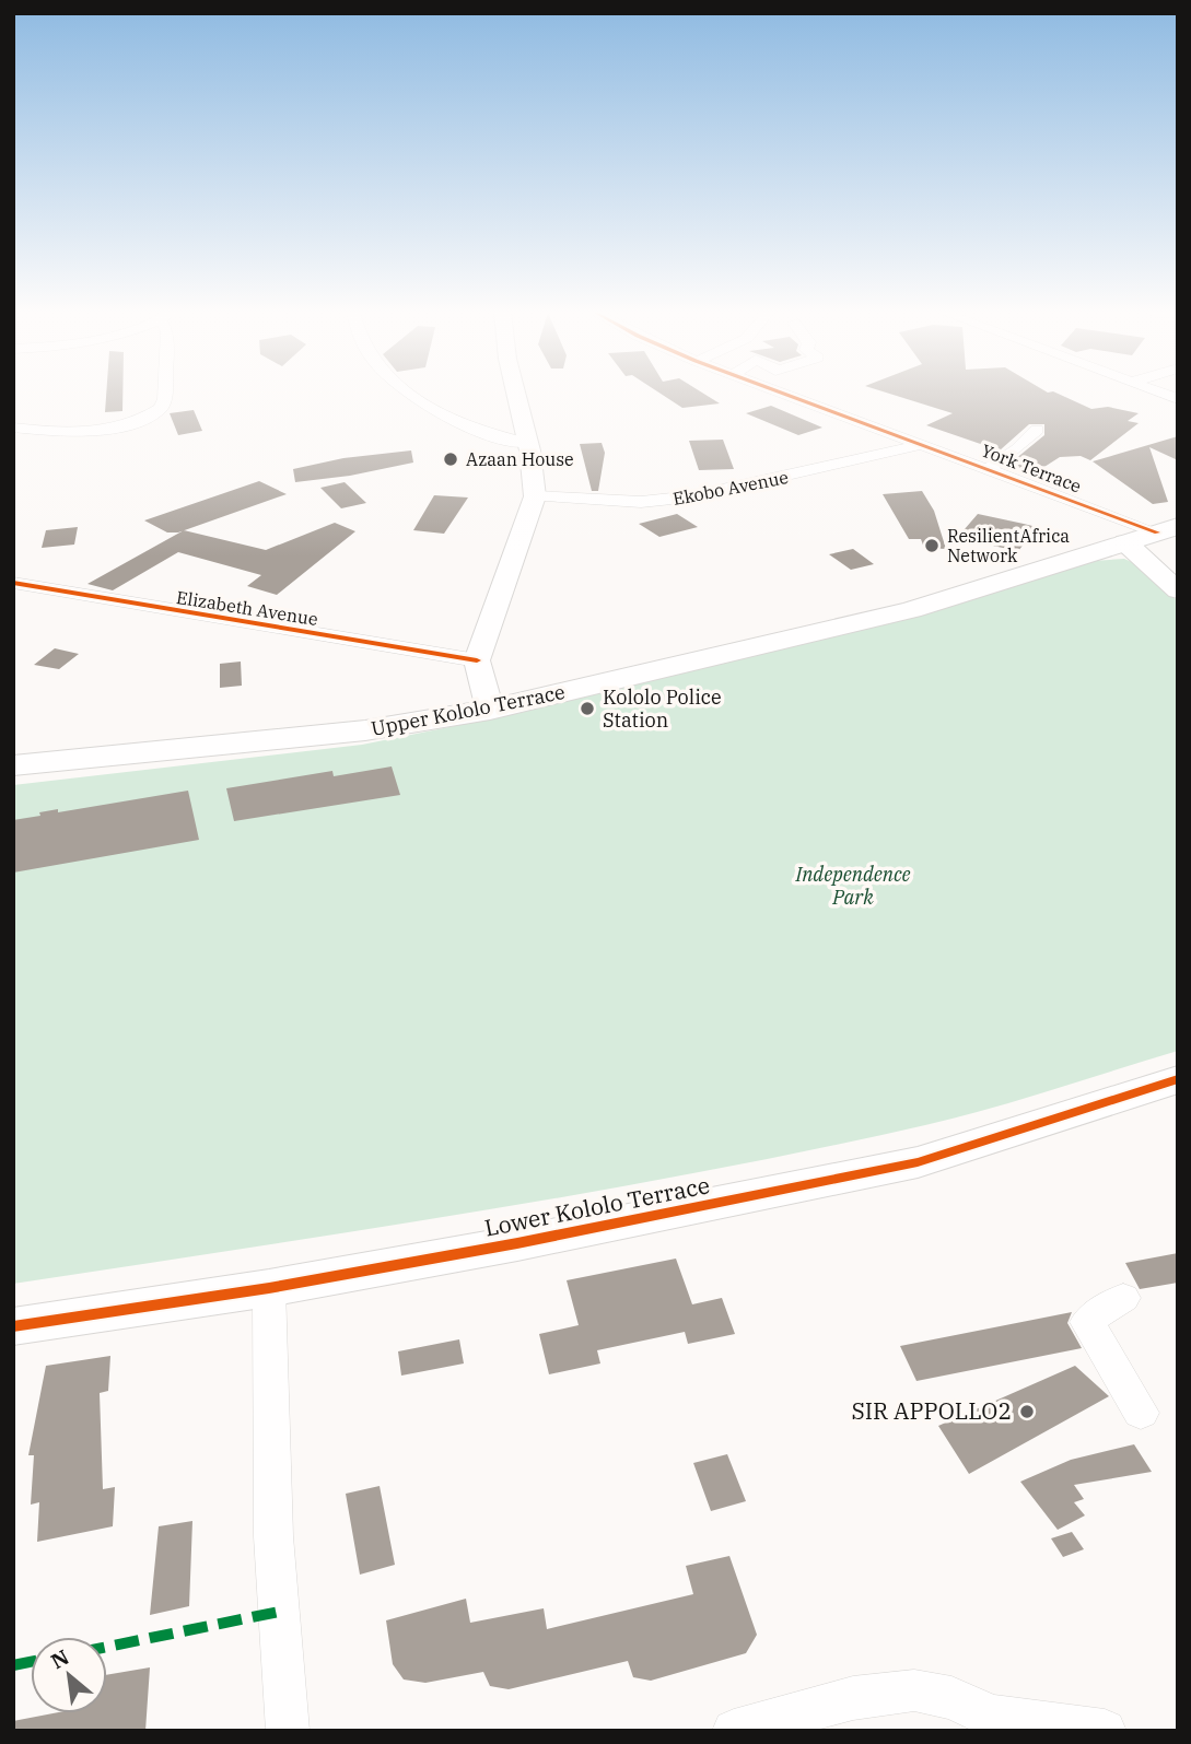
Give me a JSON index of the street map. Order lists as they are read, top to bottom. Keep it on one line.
{"streets":{"main road":["Upper Kololo Terrace"],"street":["York Terrace","Ekobo Avenue","Elizabeth Avenue","Lower Kololo Terrace"]},"crossings":[["York Terrace","Ekobo Avenue"],["York Terrace","Upper Kololo Terrace"]],"parks":["Independence Park"],"places":["Azaan House","ResilientAfrica Network","Kololo Police Station","SIR APPOLLO2"],"north":"top left"}
